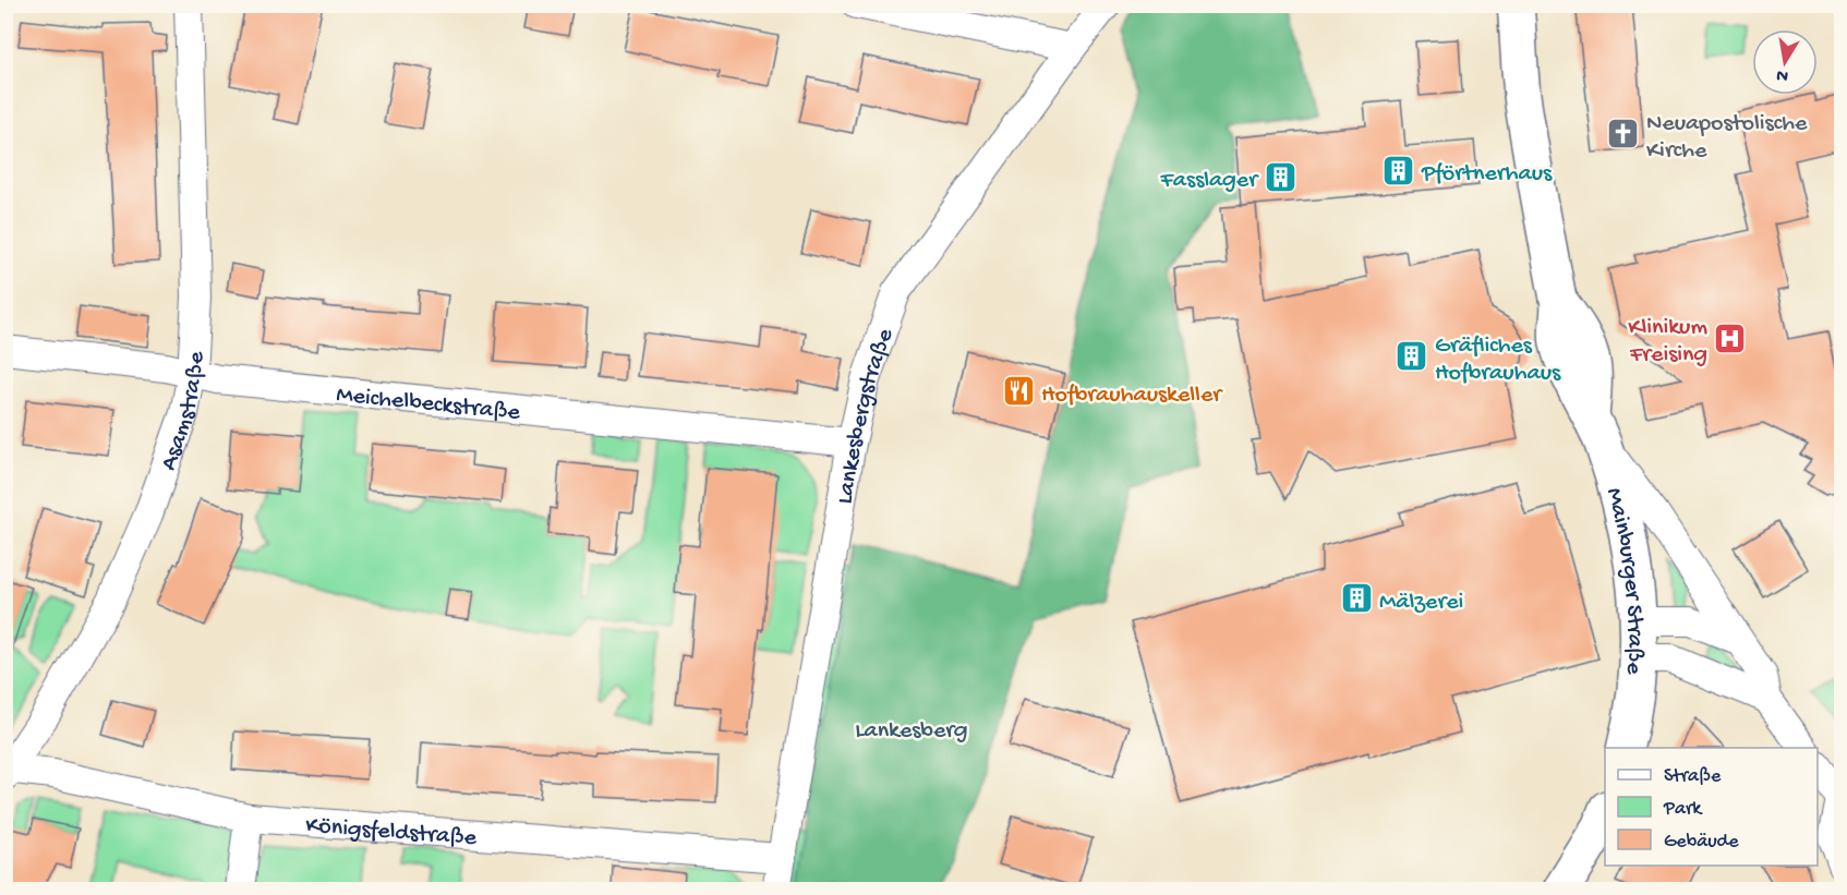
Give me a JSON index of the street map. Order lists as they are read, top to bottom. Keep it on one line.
{"streets":{"main road":["Mainburger Straße"],"street":["Meichelbeckstraße","Asamstraße","Lankesbergstraße","Königsfeldstraße"]},"crossings":[["Meichelbeckstraße","Asamstraße"],["Meichelbeckstraße","Lankesbergstraße"],["Asamstraße","Königsfeldstraße"],["Lankesbergstraße","Königsfeldstraße"]],"parks":["Lankesberg"],"places":{"church":["Neuapostolische Kirche"],"building":["Pförtnerhaus","Fasslager","Gräfliches Hofbrauhaus","Mälzerei"],"hospital":["Klinikum Freising"],"restaurant":["Hofbrauhauskeller"]},"legend":["Straße","Park","Gebäude"],"north":"bottom"}
